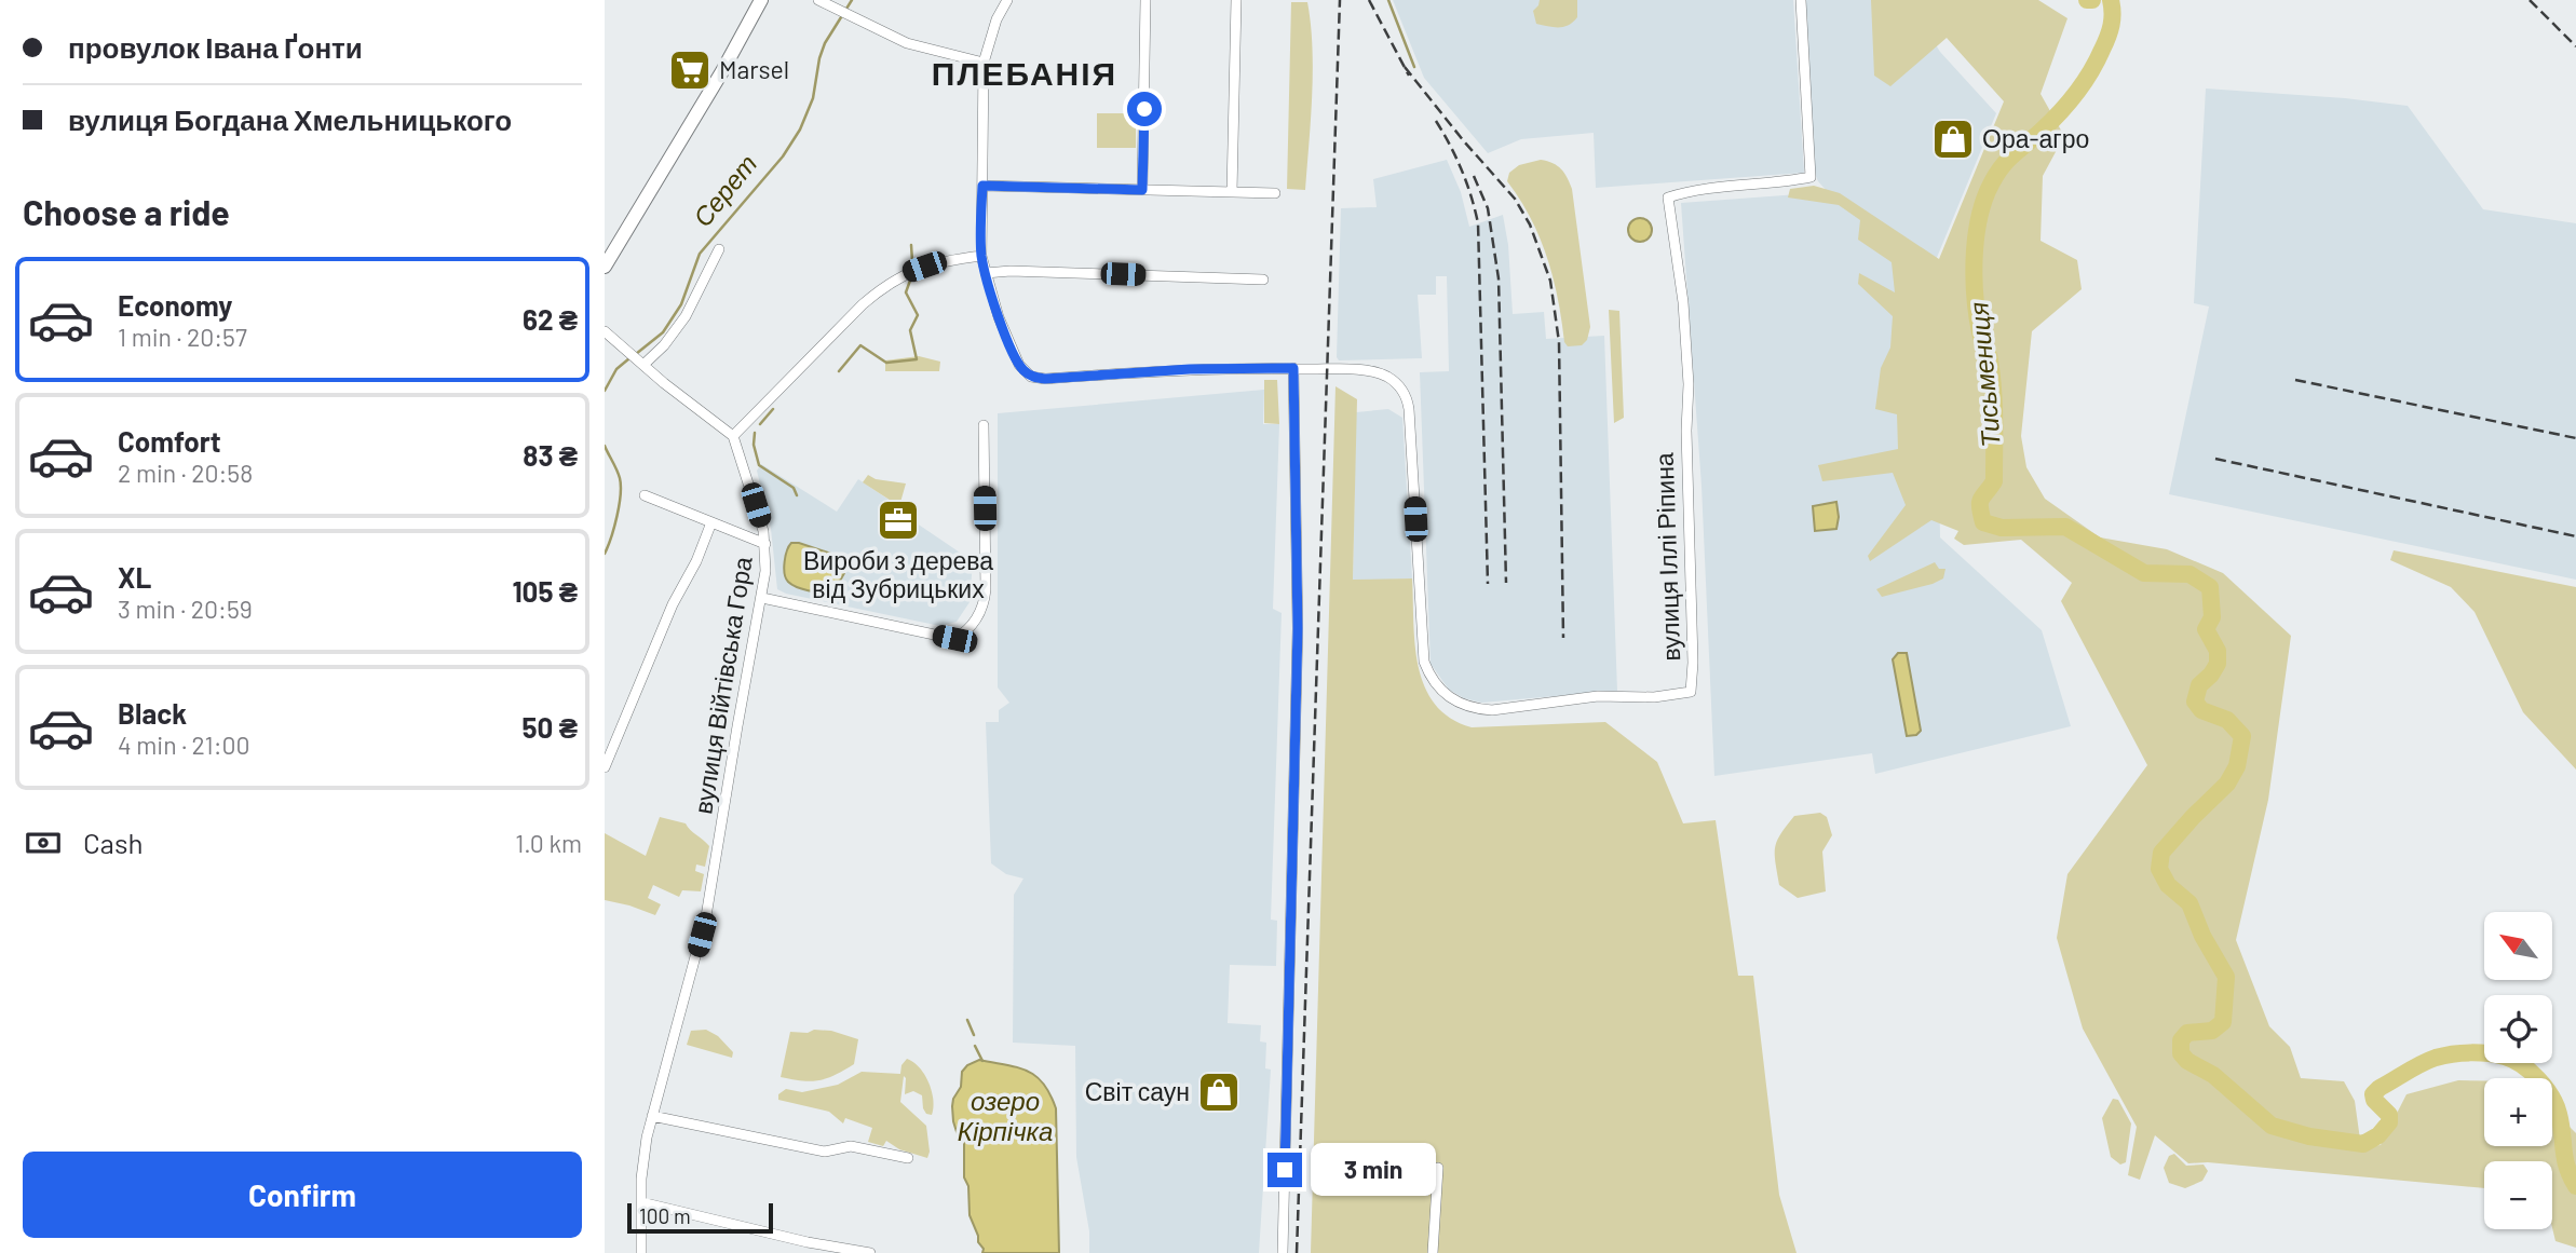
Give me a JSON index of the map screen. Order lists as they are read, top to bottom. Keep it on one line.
{"streets":{"street":["вулиця Іллі Ріпина","вулиця Війтівська Гора"]},"districts":["ПЛЕБАНІЯ"],"water":["Серет","Тисьмениця","озеро Кірпічка"],"places":{"supermarket":["Marsel"],"shop":["Ора-агро","Світ саун"],"office":["Вироби з дерева від Зубрицьких"]},"scale_bar":"100 m","north":"top left","page":{"banner":["провулок Івана Ґонти","вулиця Богдана Хмельницького"],"heading":"Choose a ride","list":[{"name":"Economy","note":"1 min · 20:57","value":"62 ₴"},{"name":"Comfort","note":"2 min · 20:58","value":"83 ₴"},{"name":"XL","note":"3 min · 20:59","value":"105 ₴"},{"name":"Black","note":"4 min · 21:00","value":"50 ₴"}],"pay":["Cash","1.0 km"],"map_buttons":["+","−"],"buttons":"Confirm","bubble":"3 min","scale":"100 m"}}
